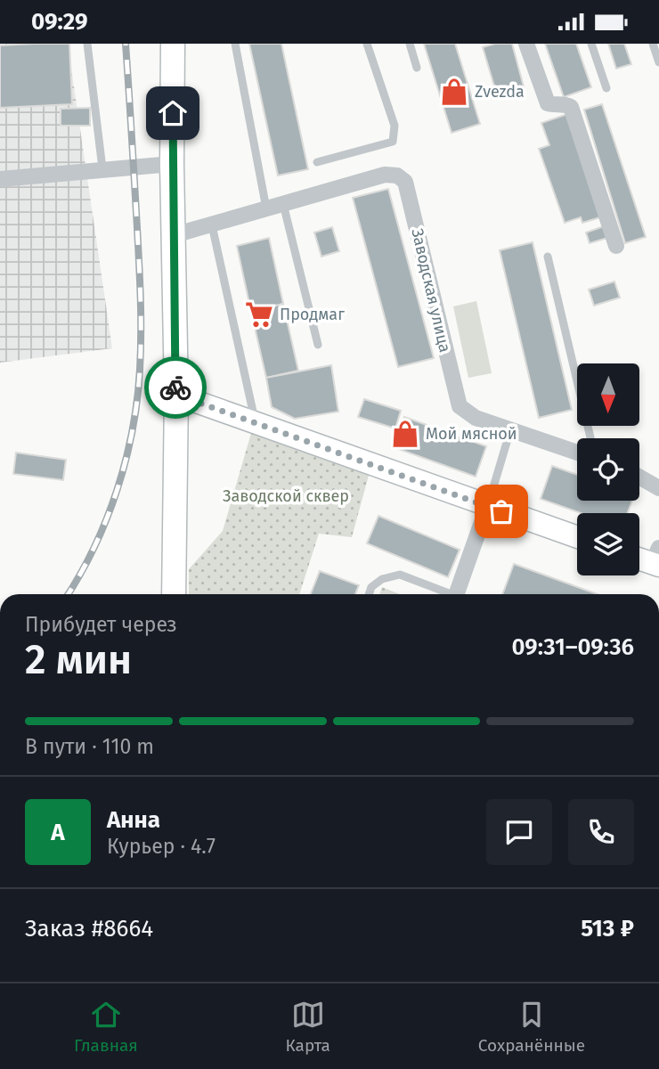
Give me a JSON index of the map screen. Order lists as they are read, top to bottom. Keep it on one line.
{"streets":{"street":["Заводская улица"]},"parks":["Заводской сквер"],"places":{"shop":["Zvezda","Мой мясной"],"supermarket":["Продмаг"]},"north":"bottom","page":{"status":"09:29","heading":["2 мин","Прибудет через","09:31–09:36"],"panel":["Анна","Курьер · 4.7","Заказ #8664","513 ₽"],"bar":"В пути · 110 m","round":"А","tabs":["Главная","Карта","Сохранённые"]}}
